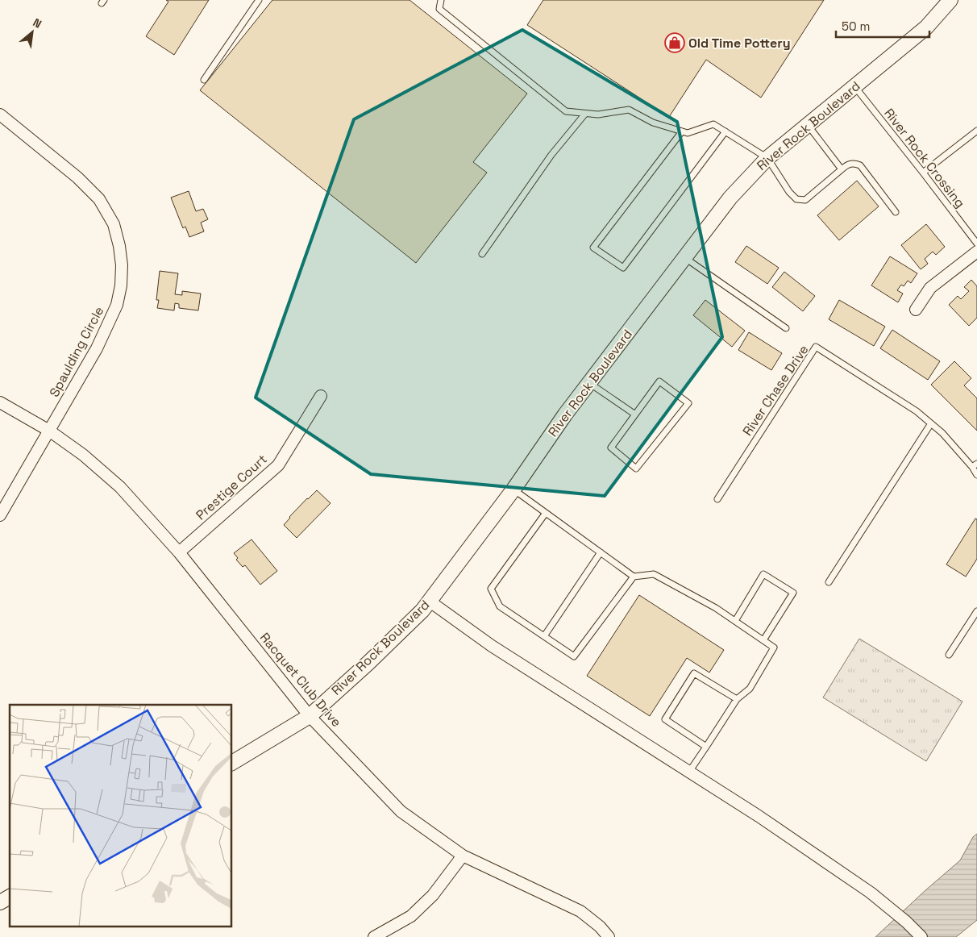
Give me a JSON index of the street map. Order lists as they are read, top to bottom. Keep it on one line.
{"streets":{"street":["River Rock Boulevard","Spaulding Circle","Prestige Court","Racquet Club Drive"],"lane":["River Rock Crossing","River Chase Drive"]},"crossings":[["River Rock Boulevard","River Rock Crossing"],["River Rock Boulevard","Racquet Club Drive"],["Spaulding Circle","Racquet Club Drive"],["Prestige Court","Racquet Club Drive"]],"places":{"shop":["Old Time Pottery"]},"scale_bar":"50 m","north":"top right"}
